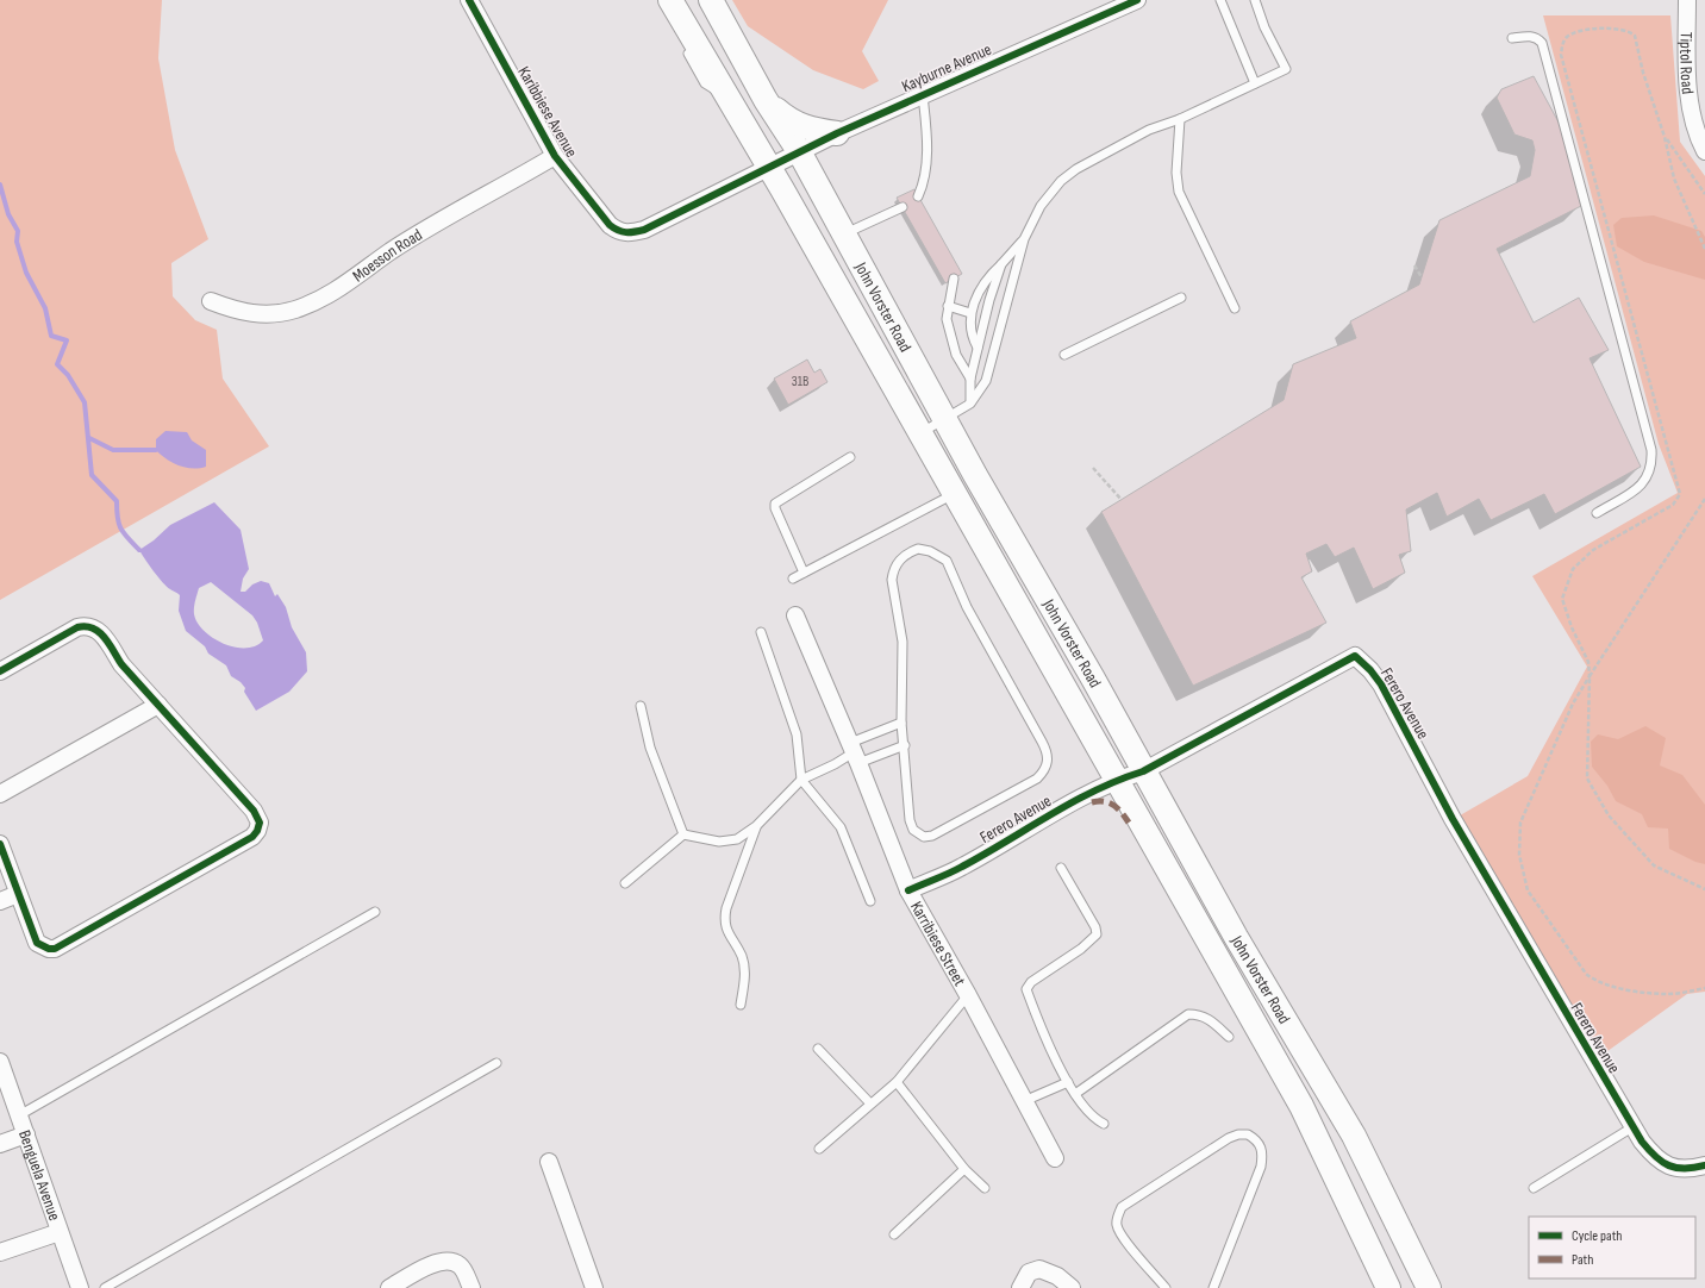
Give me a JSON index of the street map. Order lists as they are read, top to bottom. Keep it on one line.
{"streets":{"main road":["John Vorster Road"],"street":["Tiptol Road","Kayburne Avenue","Karibbiese Avenue","Moesson Road","Ferero Avenue","Karribiese Street","Benguela Avenue"]},"crossings":[["Kayburne Avenue","Karibbiese Avenue"],["Kayburne Avenue","John Vorster Road"],["Karibbiese Avenue","Moesson Road"],["Karibbiese Avenue","John Vorster Road"],["John Vorster Road","Ferero Avenue"],["Ferero Avenue","Karribiese Street"]],"house_numbers":["31B"],"legend":["Cycle path","Path"]}
